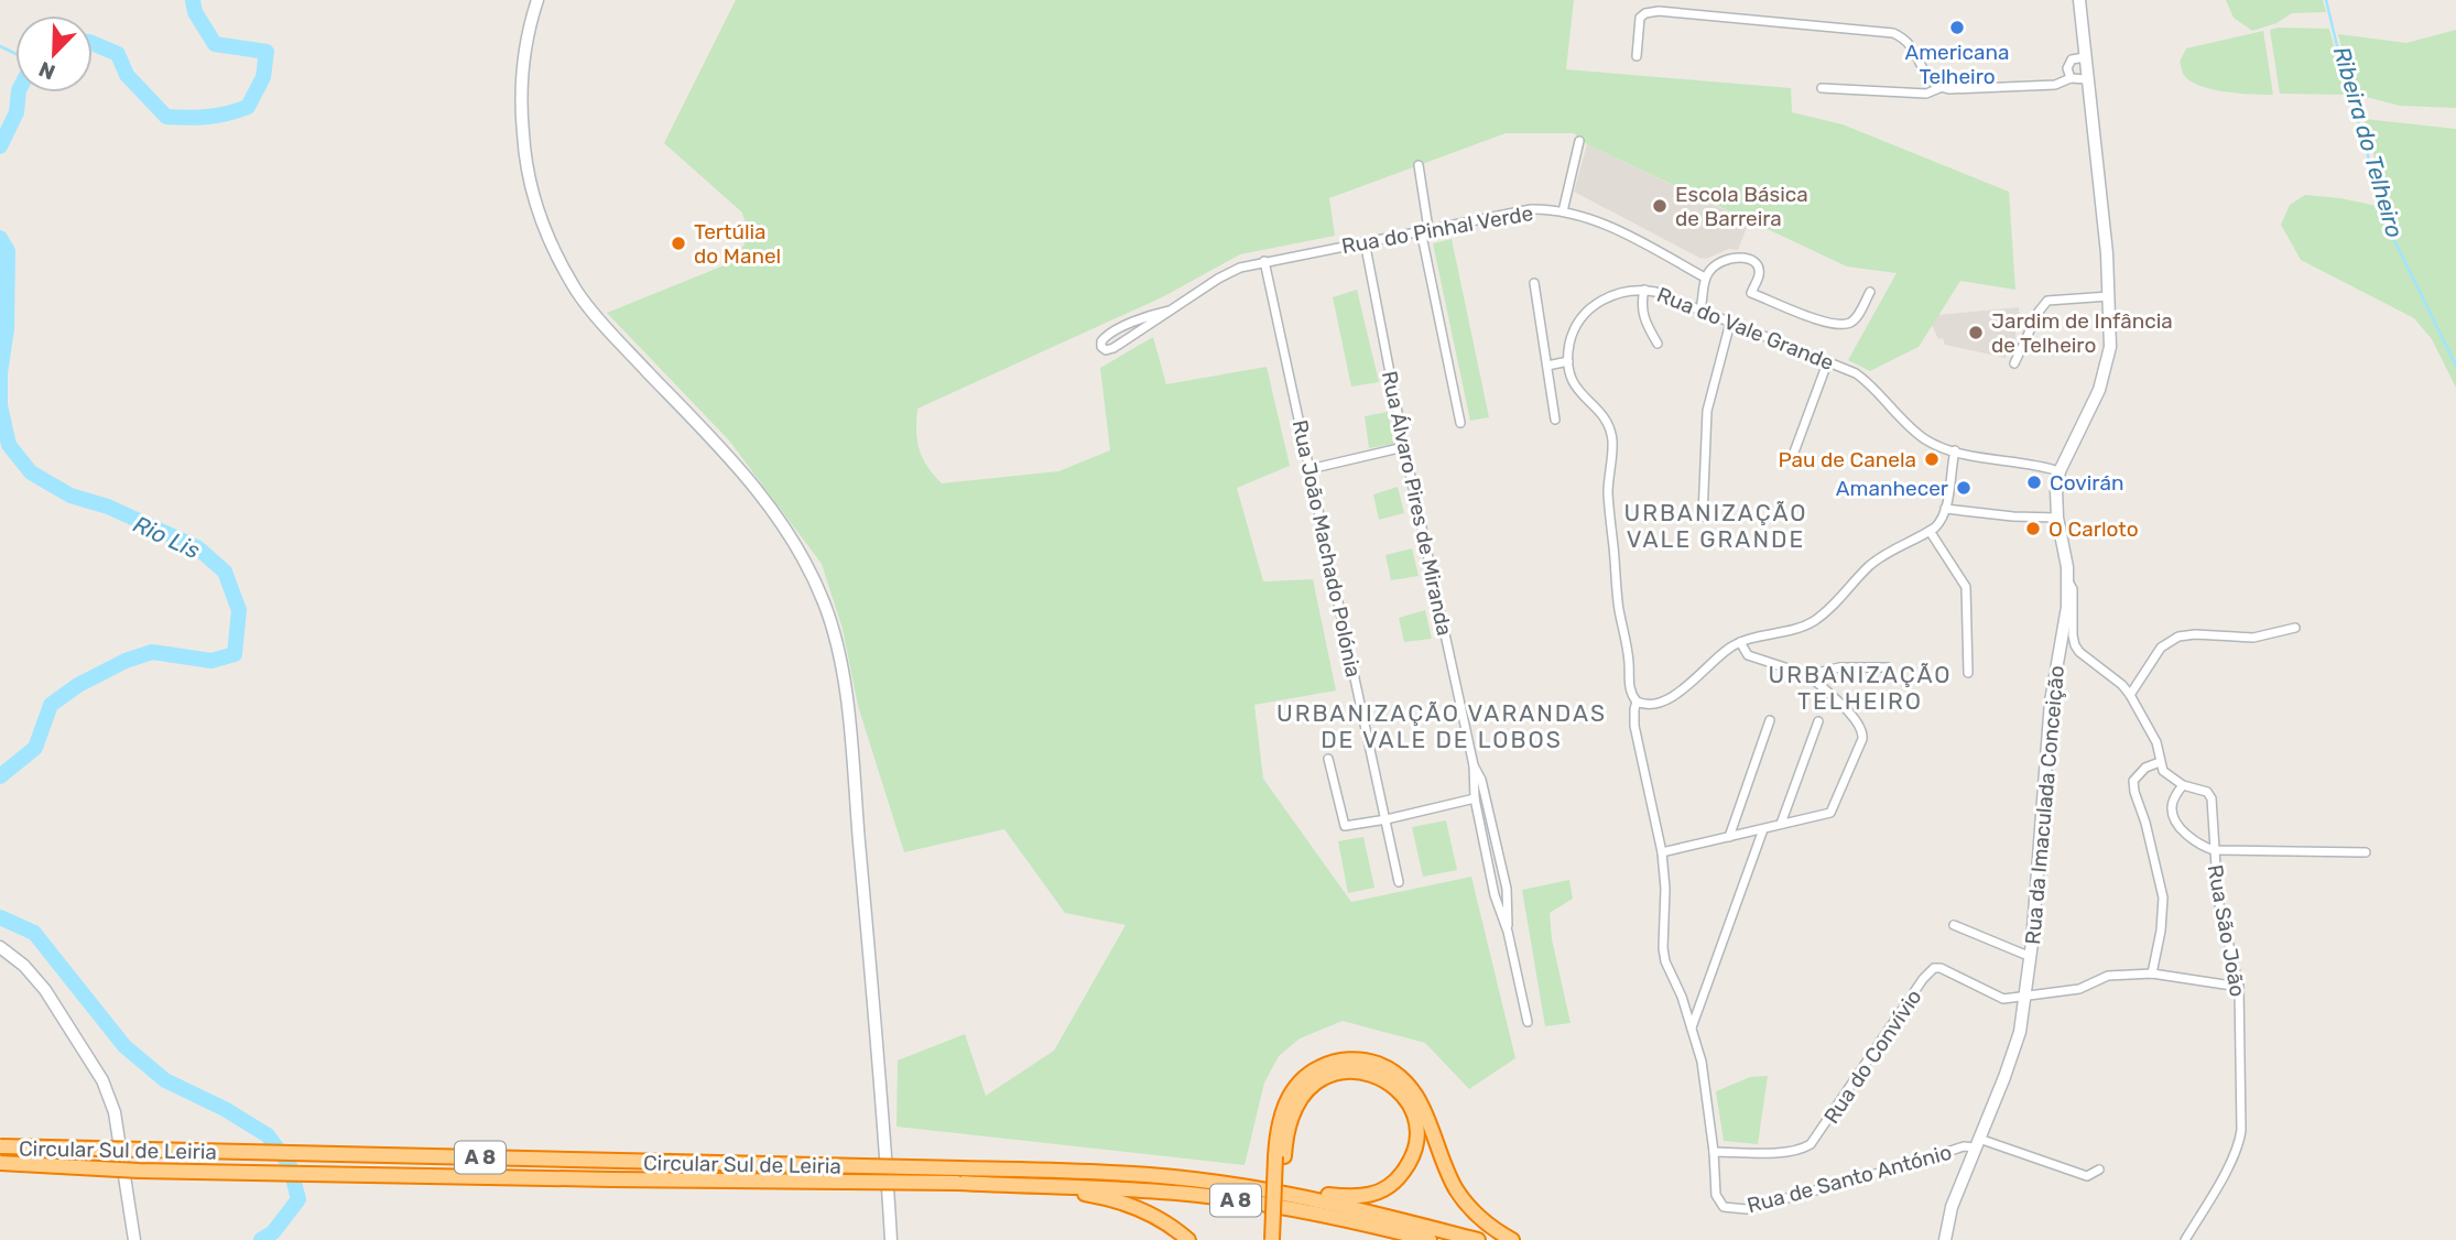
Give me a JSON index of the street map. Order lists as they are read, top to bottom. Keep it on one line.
{"streets":{"highway":["Circular Sul de Leiria","A 8"],"main road":["Rua da Imaculada Conceição"],"street":["Rua do Pinhal Verde","Rua do Vale Grande","Rua Álvaro Pires de Miranda","Rua João Machado Polónia","Rua São João","Rua do Convívio","Rua de Santo António"]},"crossings":[["Rua do Pinhal Verde","Rua Álvaro Pires de Miranda"],["Rua do Pinhal Verde","Rua João Machado Polónia"],["Rua do Vale Grande","Rua da Imaculada Conceição"],["Rua da Imaculada Conceição","Rua São João"],["Rua da Imaculada Conceição","Rua do Convívio"],["Rua da Imaculada Conceição","Rua de Santo António"],["Rua do Convívio","Rua de Santo António"]],"districts":["URBANIZAÇÃO VALE GRANDE","URBANIZAÇÃO TELHEIRO","URBANIZAÇÃO VARANDAS DE VALE DE LOBOS"],"water":["Ribeira do Telheiro","Rio Lis"],"places":["Americana Telheiro","Escola Básica de Barreira","Tertúlia do Manel","Jardim de Infância de Telheiro","Pau de Canela","Covirán","Amanhecer","O Carloto"],"north":"bottom left"}
